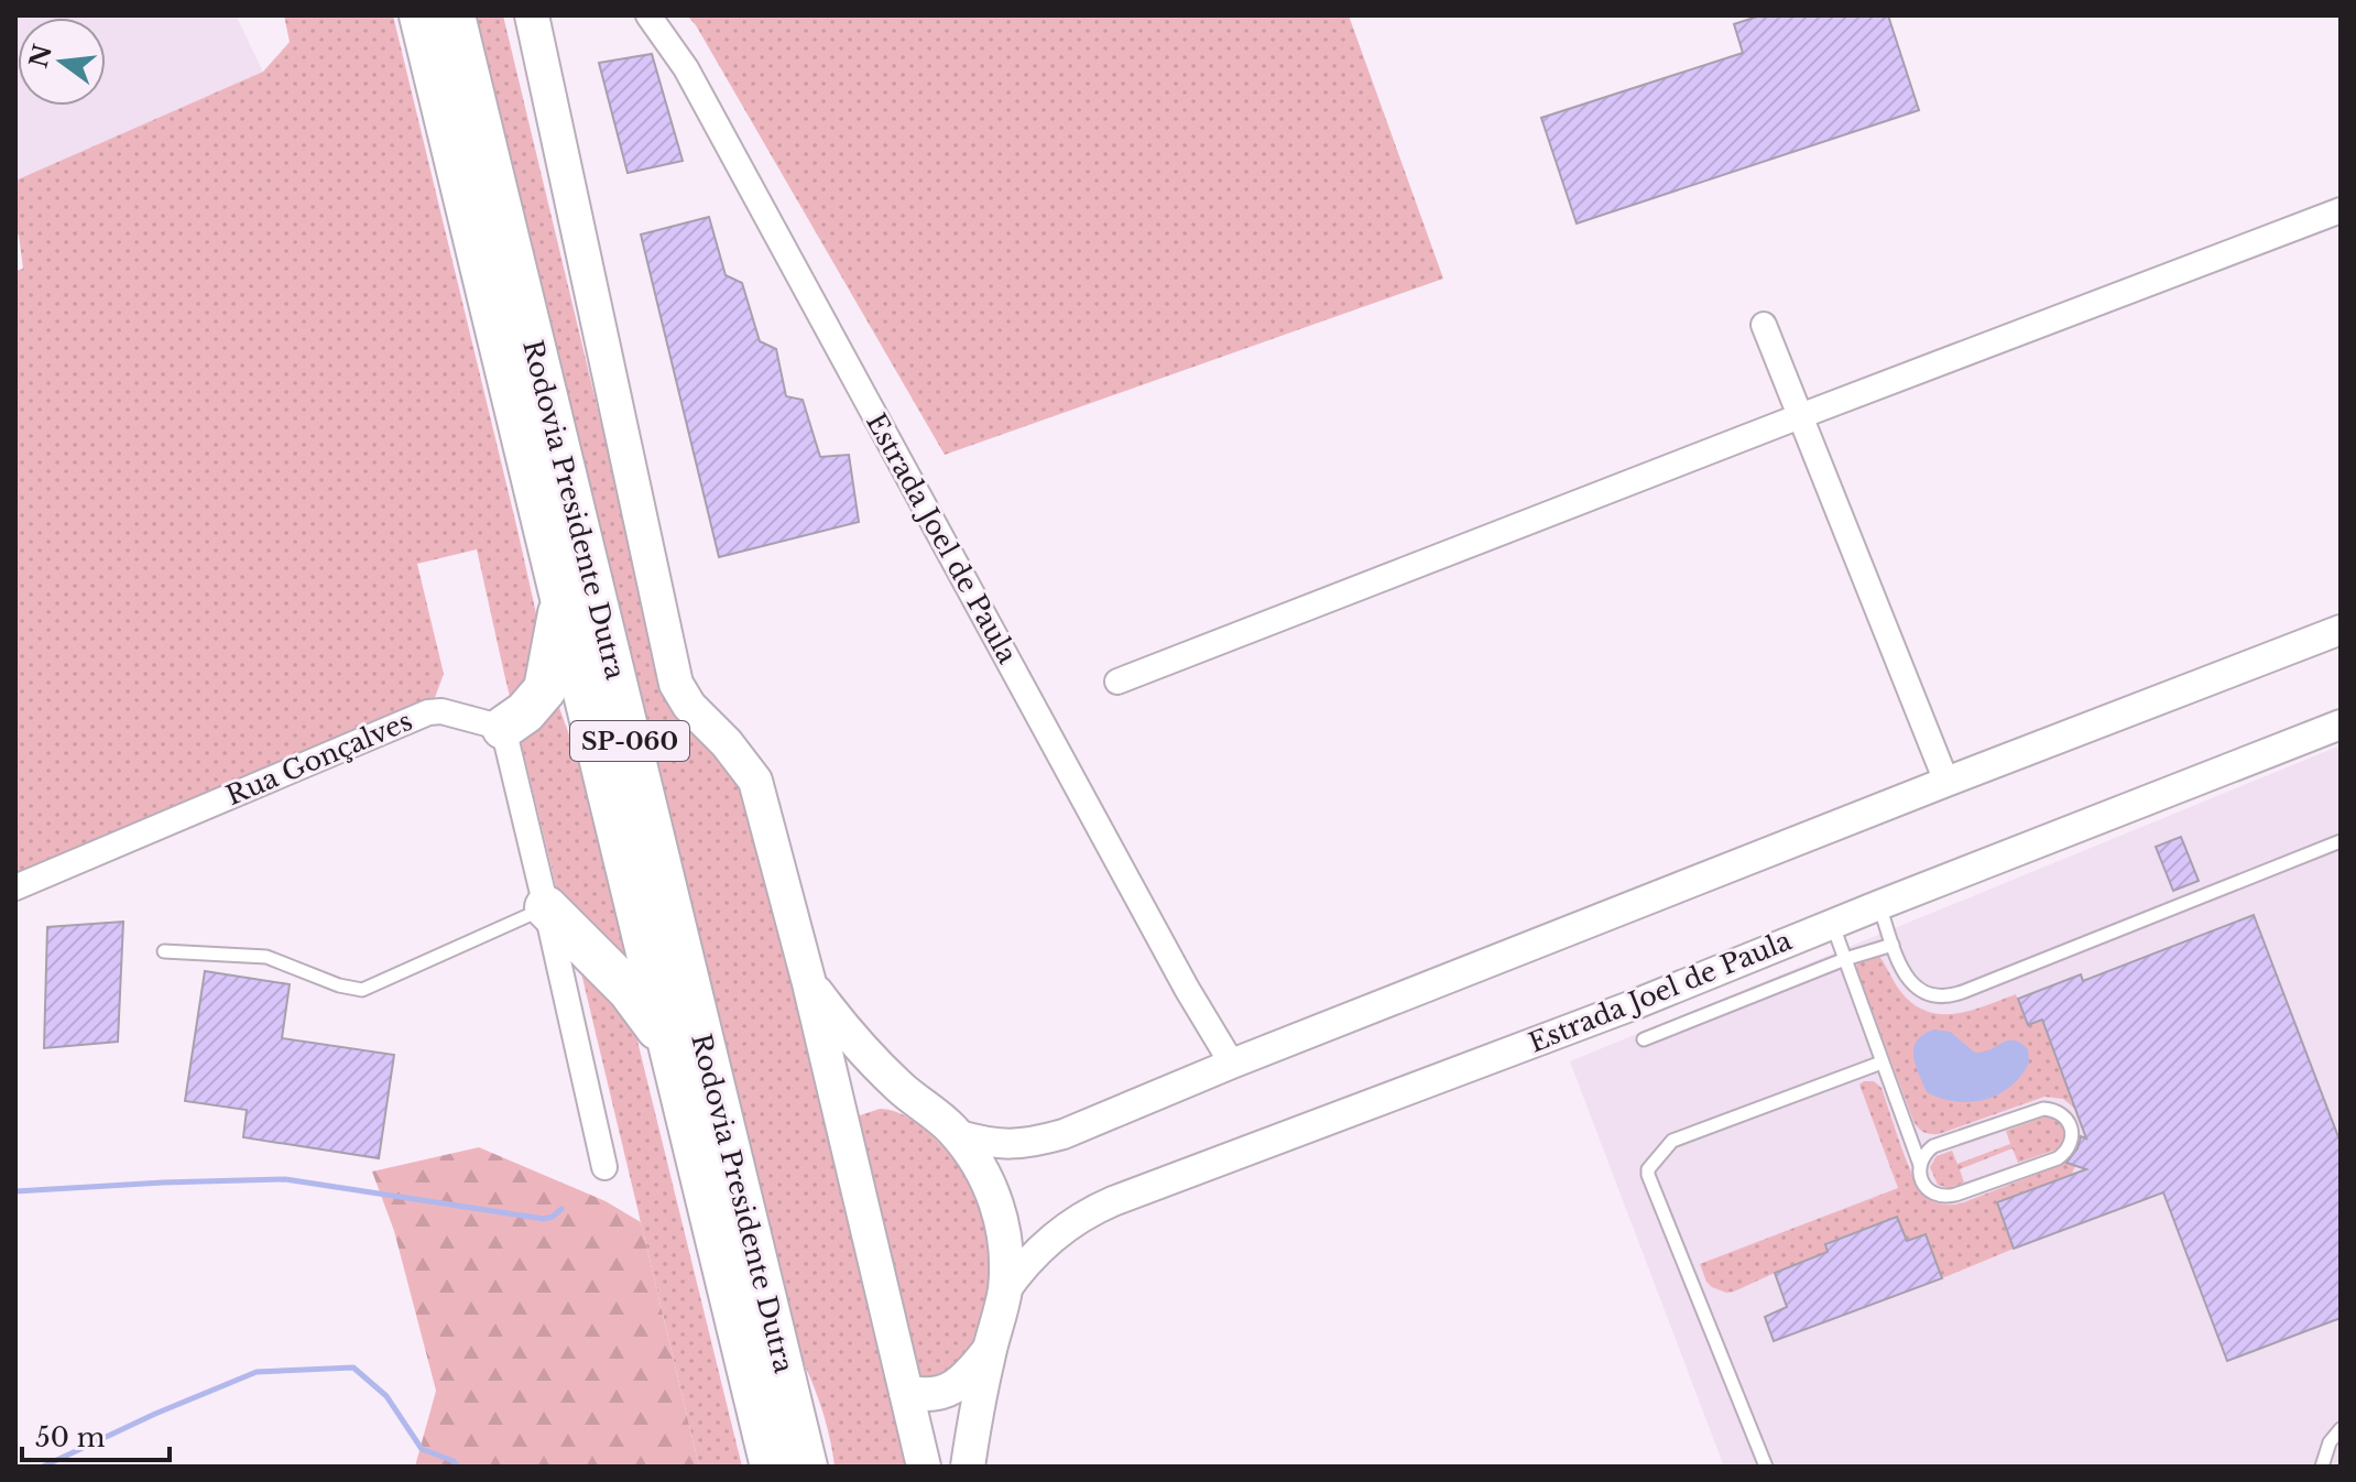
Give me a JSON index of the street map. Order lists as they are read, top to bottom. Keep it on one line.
{"streets":{"highway":["Rodovia Presidente Dutra","SP-060"],"street":["Estrada Joel de Paula","Rua Gonçalves"]},"scale_bar":"50 m","north":"left"}
